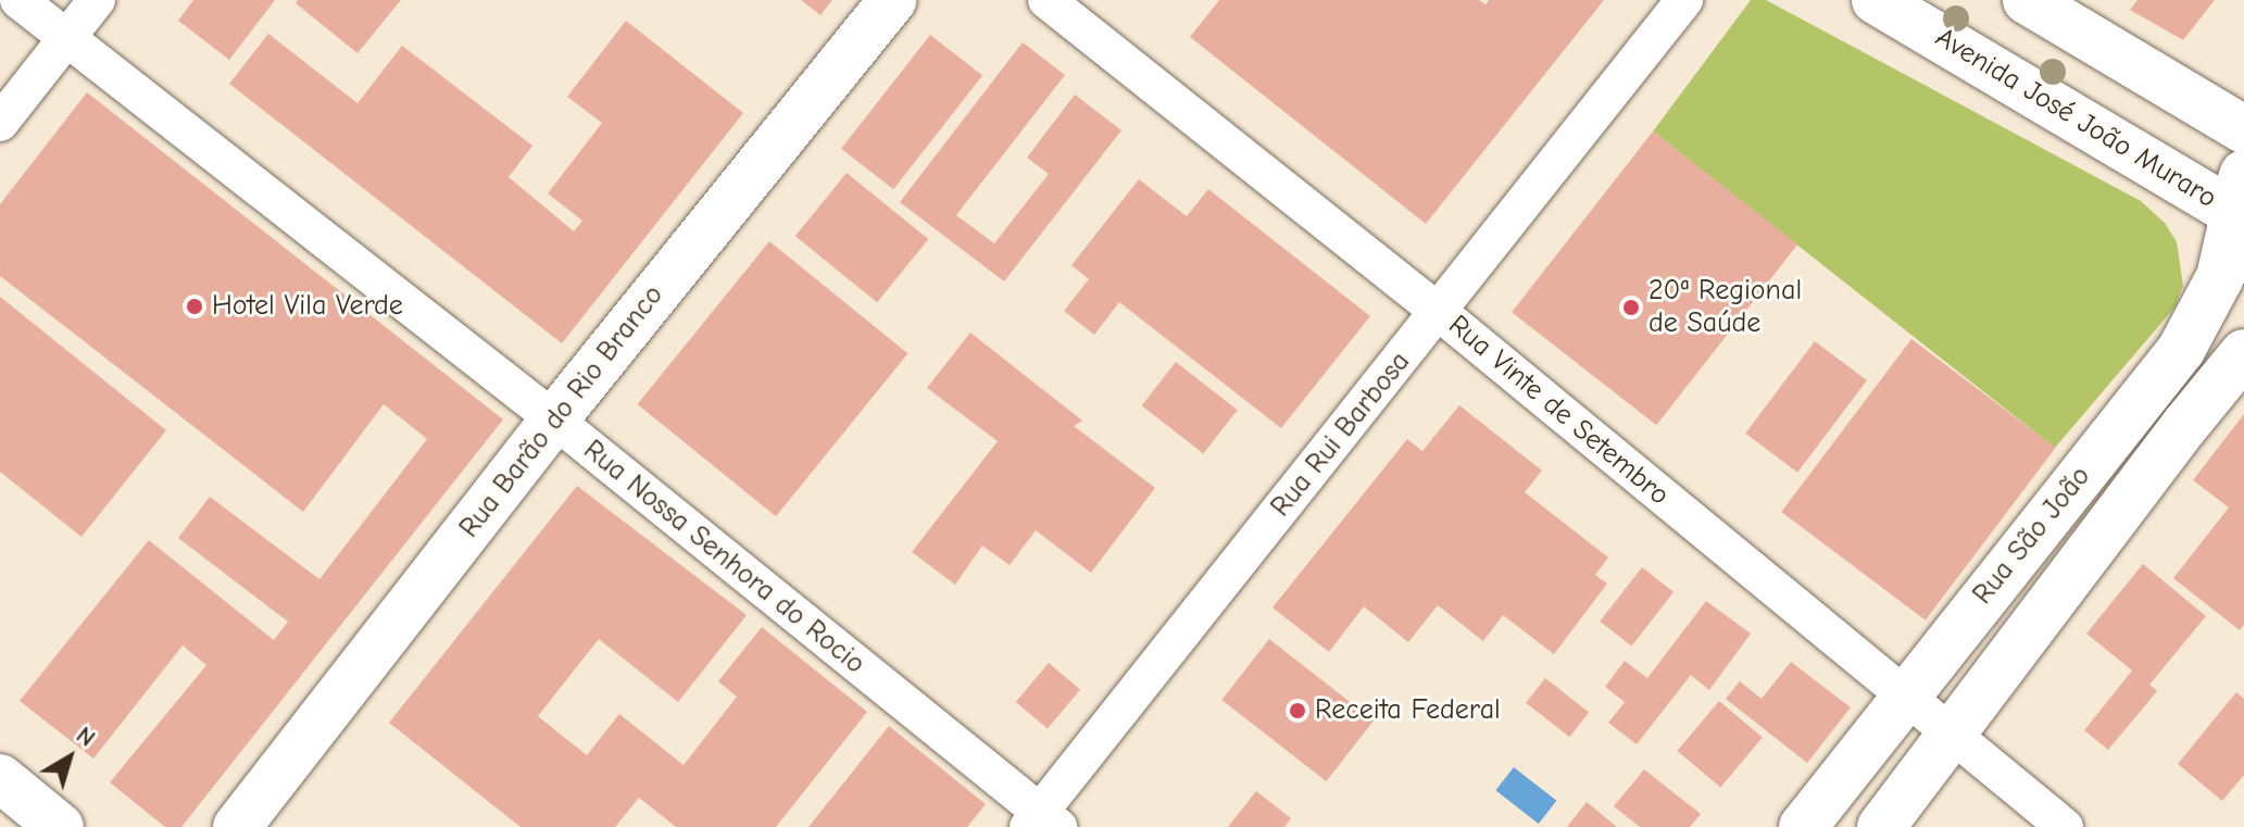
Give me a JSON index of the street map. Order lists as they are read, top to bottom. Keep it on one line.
{"streets":{"street":["Avenida José João Muraro","Rua Vinte de Setembro","Rua Barão do Rio Branco","Rua Rui Barbosa","Rua São João","Rua Nossa Senhora do Rocio"]},"crossings":[["Avenida José João Muraro","Rua São João"],["Rua Vinte de Setembro","Rua Rui Barbosa"],["Rua Vinte de Setembro","Rua São João"],["Rua Barão do Rio Branco","Rua Nossa Senhora do Rocio"],["Rua Rui Barbosa","Rua Nossa Senhora do Rocio"]],"places":["Hotel Vila Verde","20ª Regional de Saúde","Receita Federal"],"north":"top right"}
